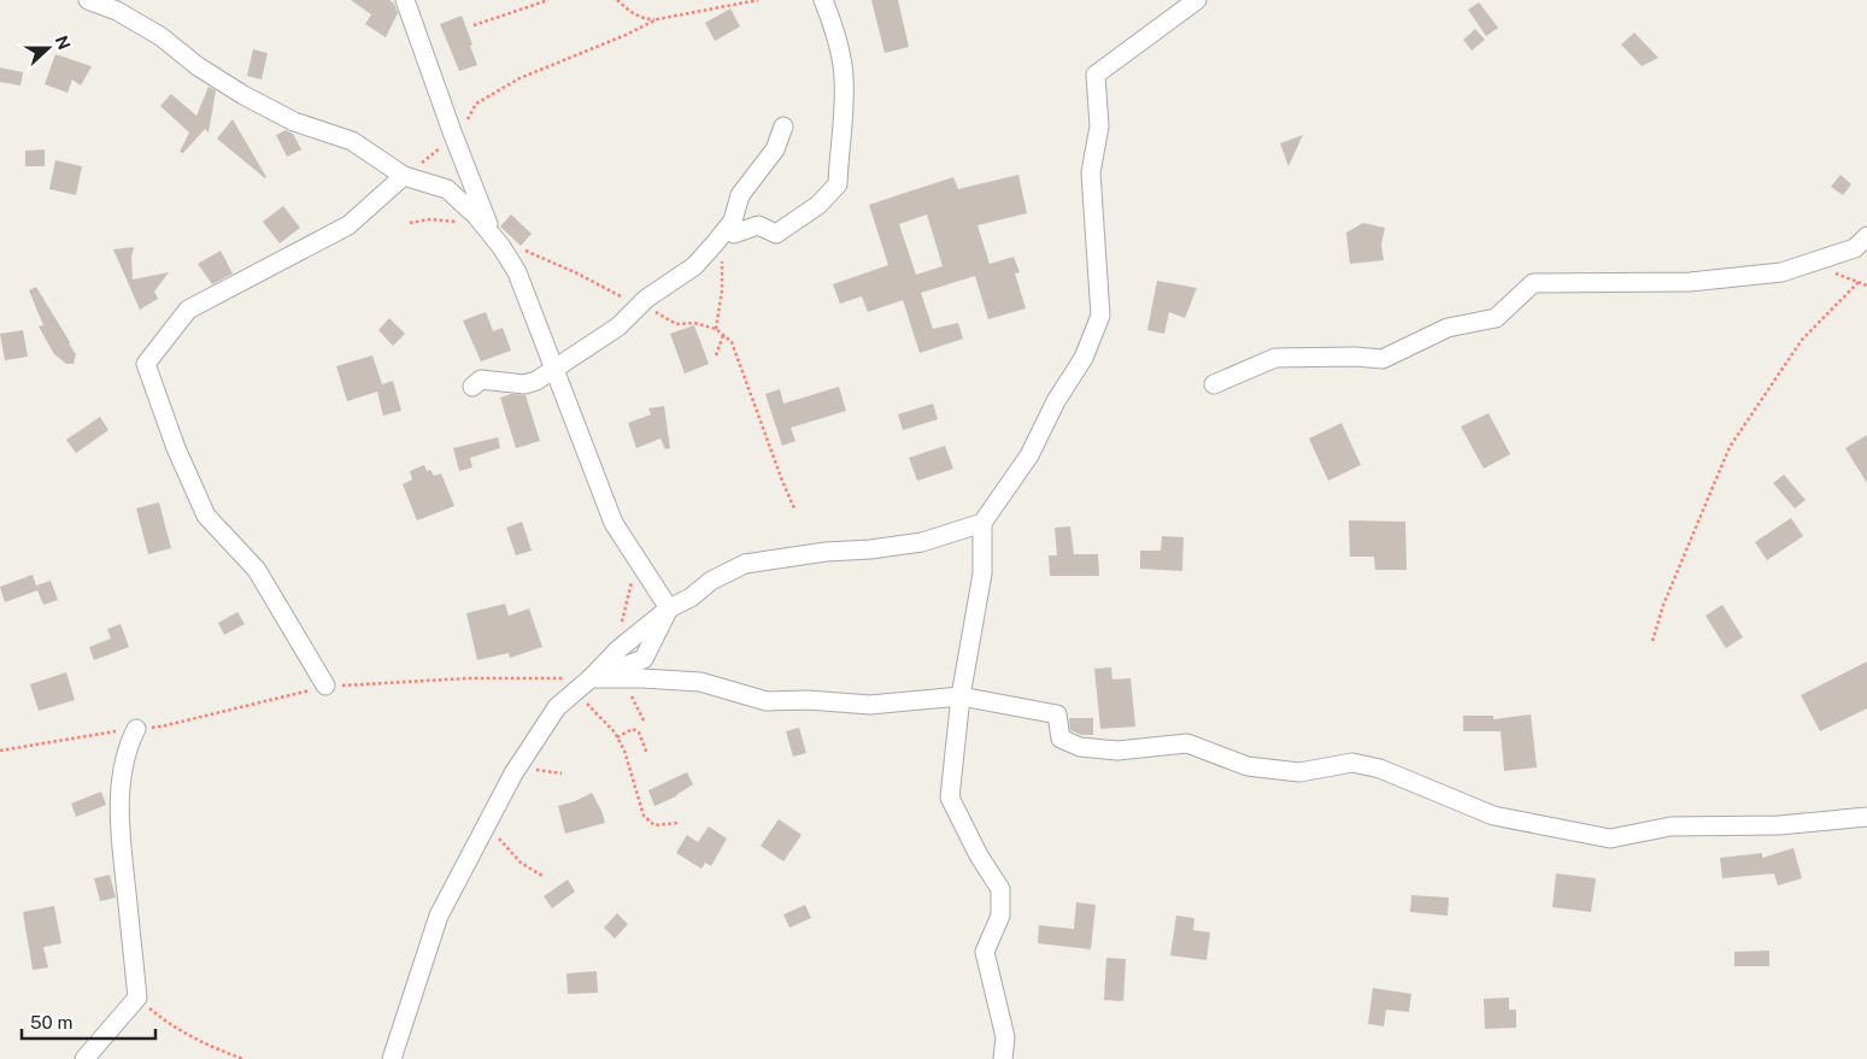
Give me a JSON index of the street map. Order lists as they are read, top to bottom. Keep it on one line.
{"scale_bar":"50 m","north":"right"}
